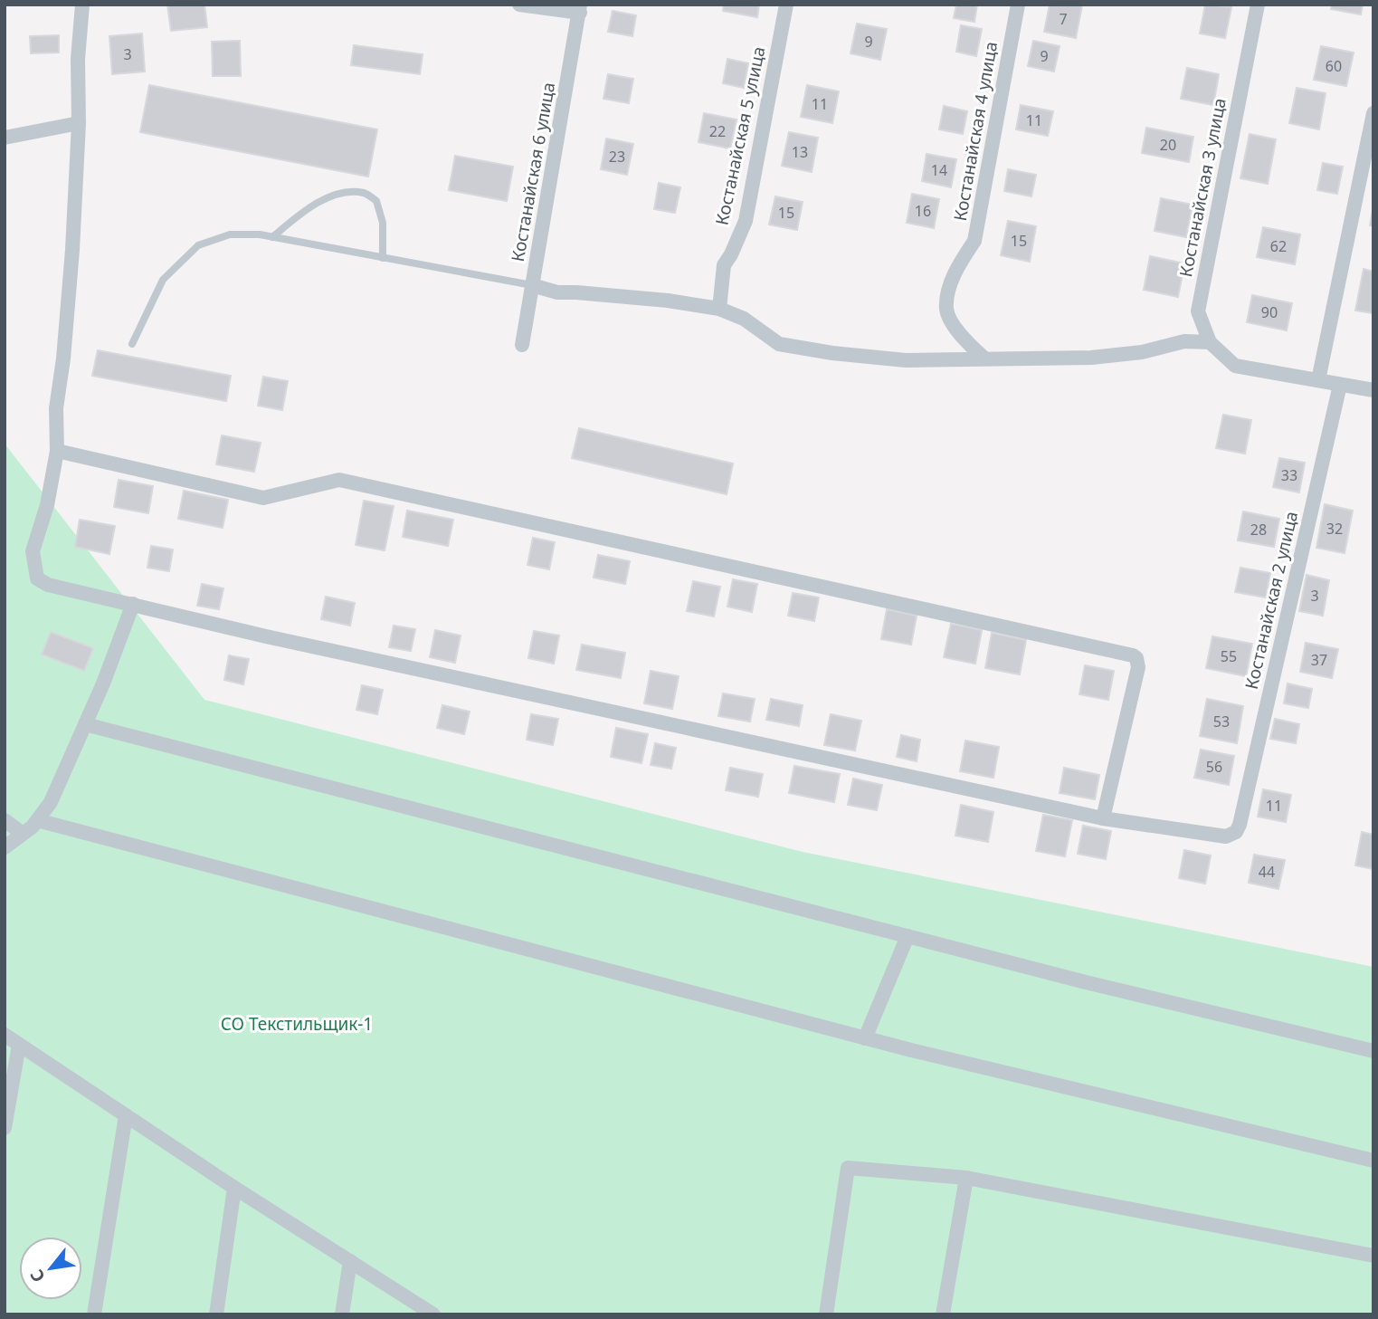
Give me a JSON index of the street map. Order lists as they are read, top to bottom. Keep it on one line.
{"streets":{"street":["Костанайская 4 улица","Костанайская 5 улица","Костанайская 6 улица","Костанайская 3 улица","Костанайская 2 улица"]},"parks":["СО Текстильщик-1"],"house_numbers":["7","9","3","9","60","11","11","22","20","13","23","14","16","15","15","62","90","33","32","28","3","55","37","53","56","11","44"],"north":"bottom left"}
